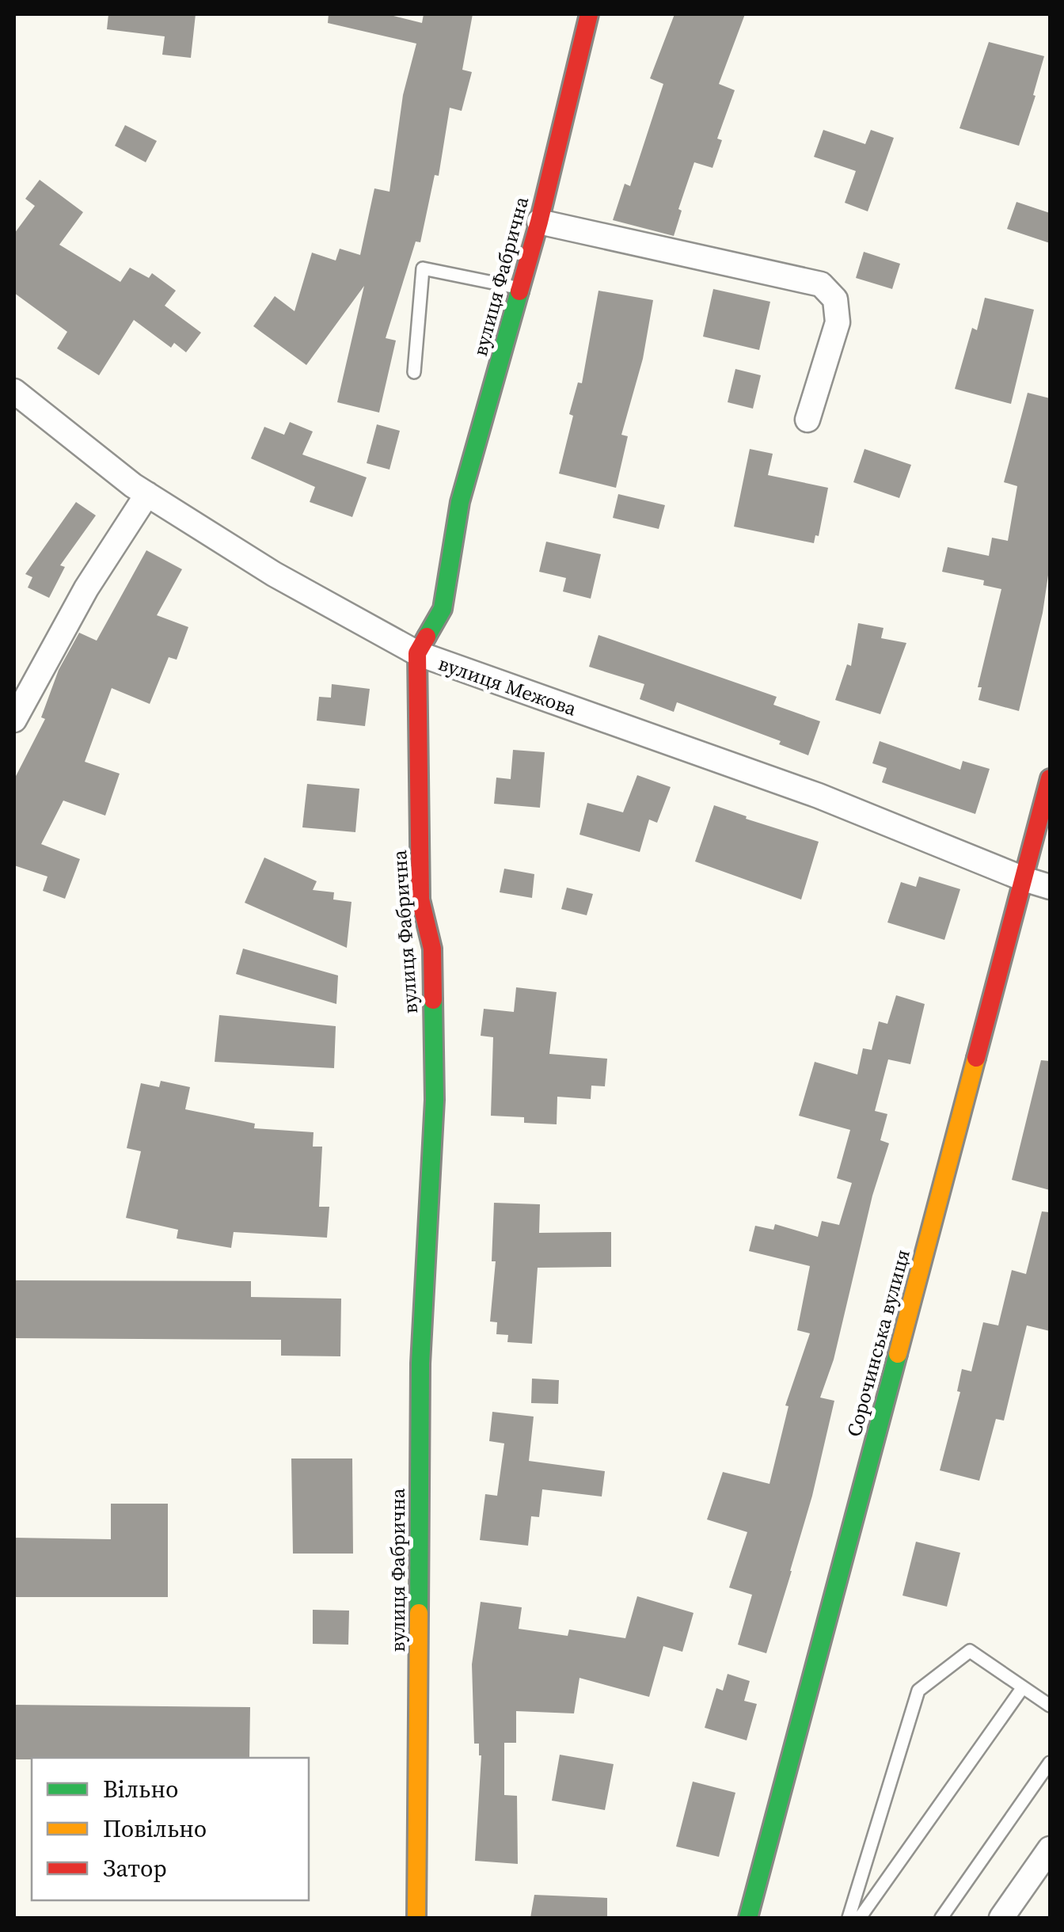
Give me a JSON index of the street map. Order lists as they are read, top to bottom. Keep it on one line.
{"streets":{"street":["вулиця Фабрична","вулиця Межова","Сорочинська вулиця"]},"crossings":[["вулиця Фабрична","вулиця Межова"],["вулиця Межова","Сорочинська вулиця"]],"legend":["Вільно","Повільно","Затор"]}
